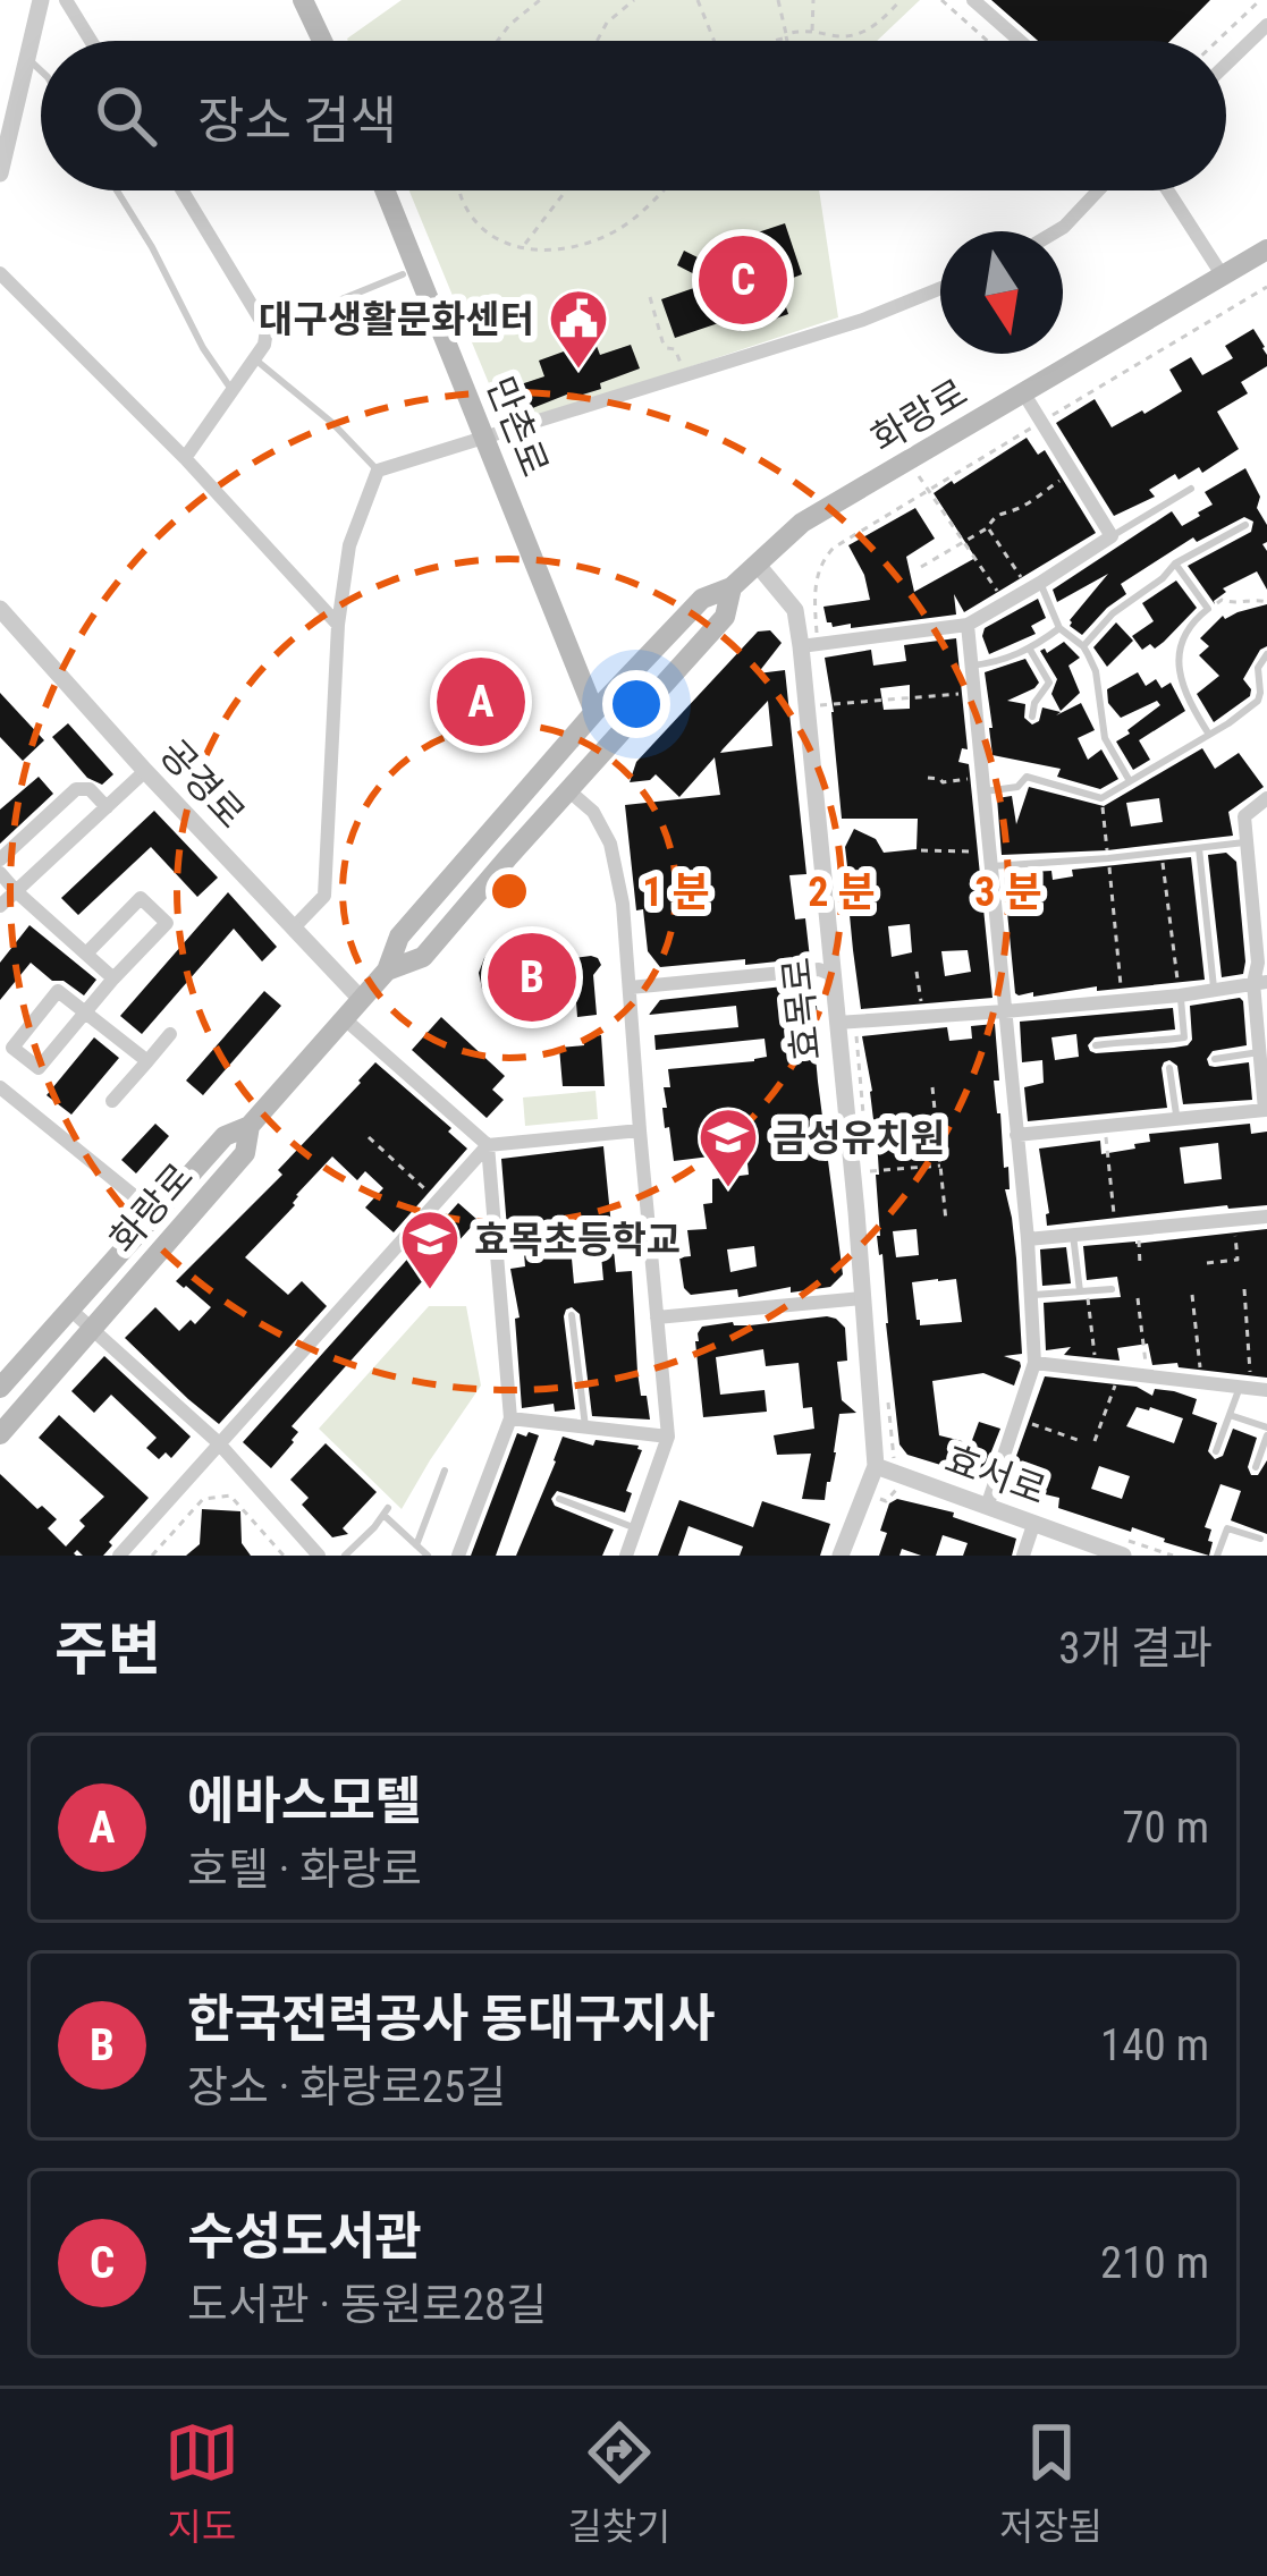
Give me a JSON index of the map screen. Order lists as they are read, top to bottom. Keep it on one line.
{"streets":{"main road":["화랑로","만촌로"],"street":["공경로","효목로","효서로"]},"crossings":[["화랑로","만촌로"],["화랑로","공경로"],["화랑로","효목로"],["효목로","효서로"]],"places":{"public building":["대구생활문화센터"],"school or university":["금성유치원","효목초등학교"]},"north":"bottom","page":{"search":"장소 검색","pins":["C","A","B"],"heading":["주변","3개 결과"],"list":[{"mark":"A","name":"에바스모텔","note":"호텔 · 화랑로","value":"70 m"},{"mark":"B","name":"한국전력공사 동대구지사","note":"장소 · 화랑로25길","value":"140 m"},{"mark":"C","name":"수성도서관","note":"도서관 · 동원로28길","value":"210 m"}],"nav":["지도","길찾기","저장됨"]},"rings":["1 분","2 분","3 분"]}
